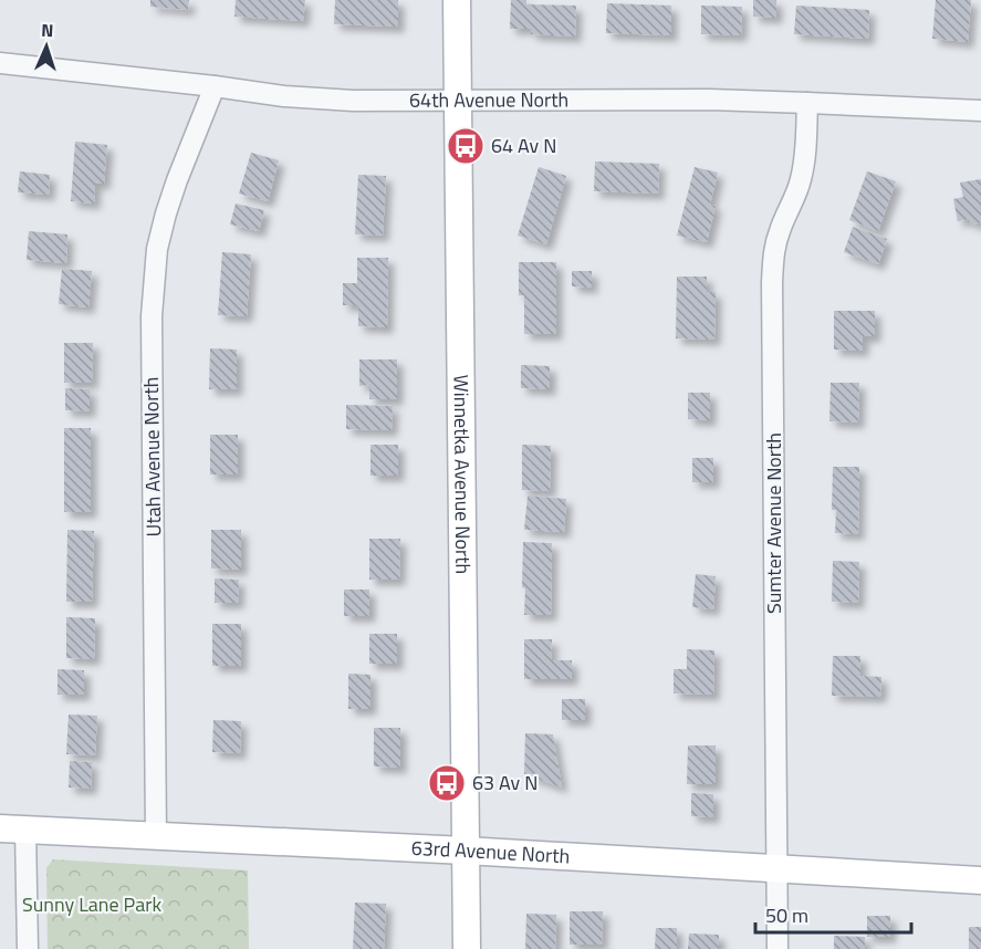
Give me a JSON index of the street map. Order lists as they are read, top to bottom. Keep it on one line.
{"streets":{"street":["64th Avenue North","Utah Avenue North","Winnetka Avenue North","Sumter Avenue North","63rd Avenue North"]},"crossings":[["64th Avenue North","Utah Avenue North"],["64th Avenue North","Winnetka Avenue North"],["64th Avenue North","Sumter Avenue North"],["Utah Avenue North","63rd Avenue North"],["Winnetka Avenue North","63rd Avenue North"],["Sumter Avenue North","63rd Avenue North"]],"parks":["Sunny Lane Park"],"places":{"bus stop":["64 Av N","63 Av N"]},"scale_bar":"50 m","north":"top"}
